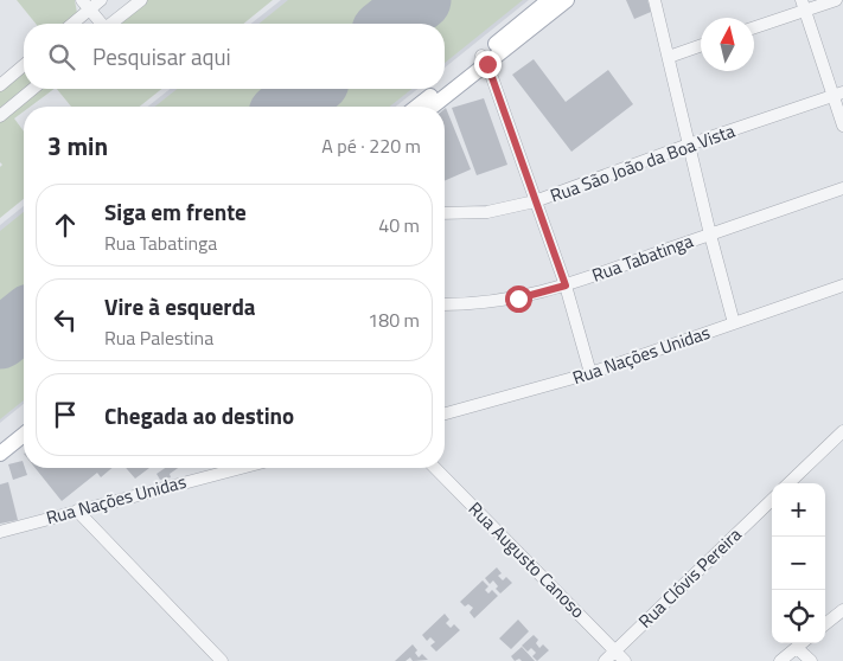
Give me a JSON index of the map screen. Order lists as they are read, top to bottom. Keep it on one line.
{"streets":{"street":["Rua São João da Boa Vista","Rua Tabatinga","Rua Nações Unidas","Rua Augusto Canoso","Rua Clóvis Pereira"]},"crossings":[["Rua Augusto Canoso","Rua Clóvis Pereira"]],"north":"top","page":{"search":"Pesquisar aqui","heading":["3 min","A pé · 220 m"],"list":[["Siga em frente","Rua Tabatinga","40 m"],["Vire à esquerda","Rua Palestina","180 m"],"Chegada ao destino"],"map_buttons":["+","−"]}}
